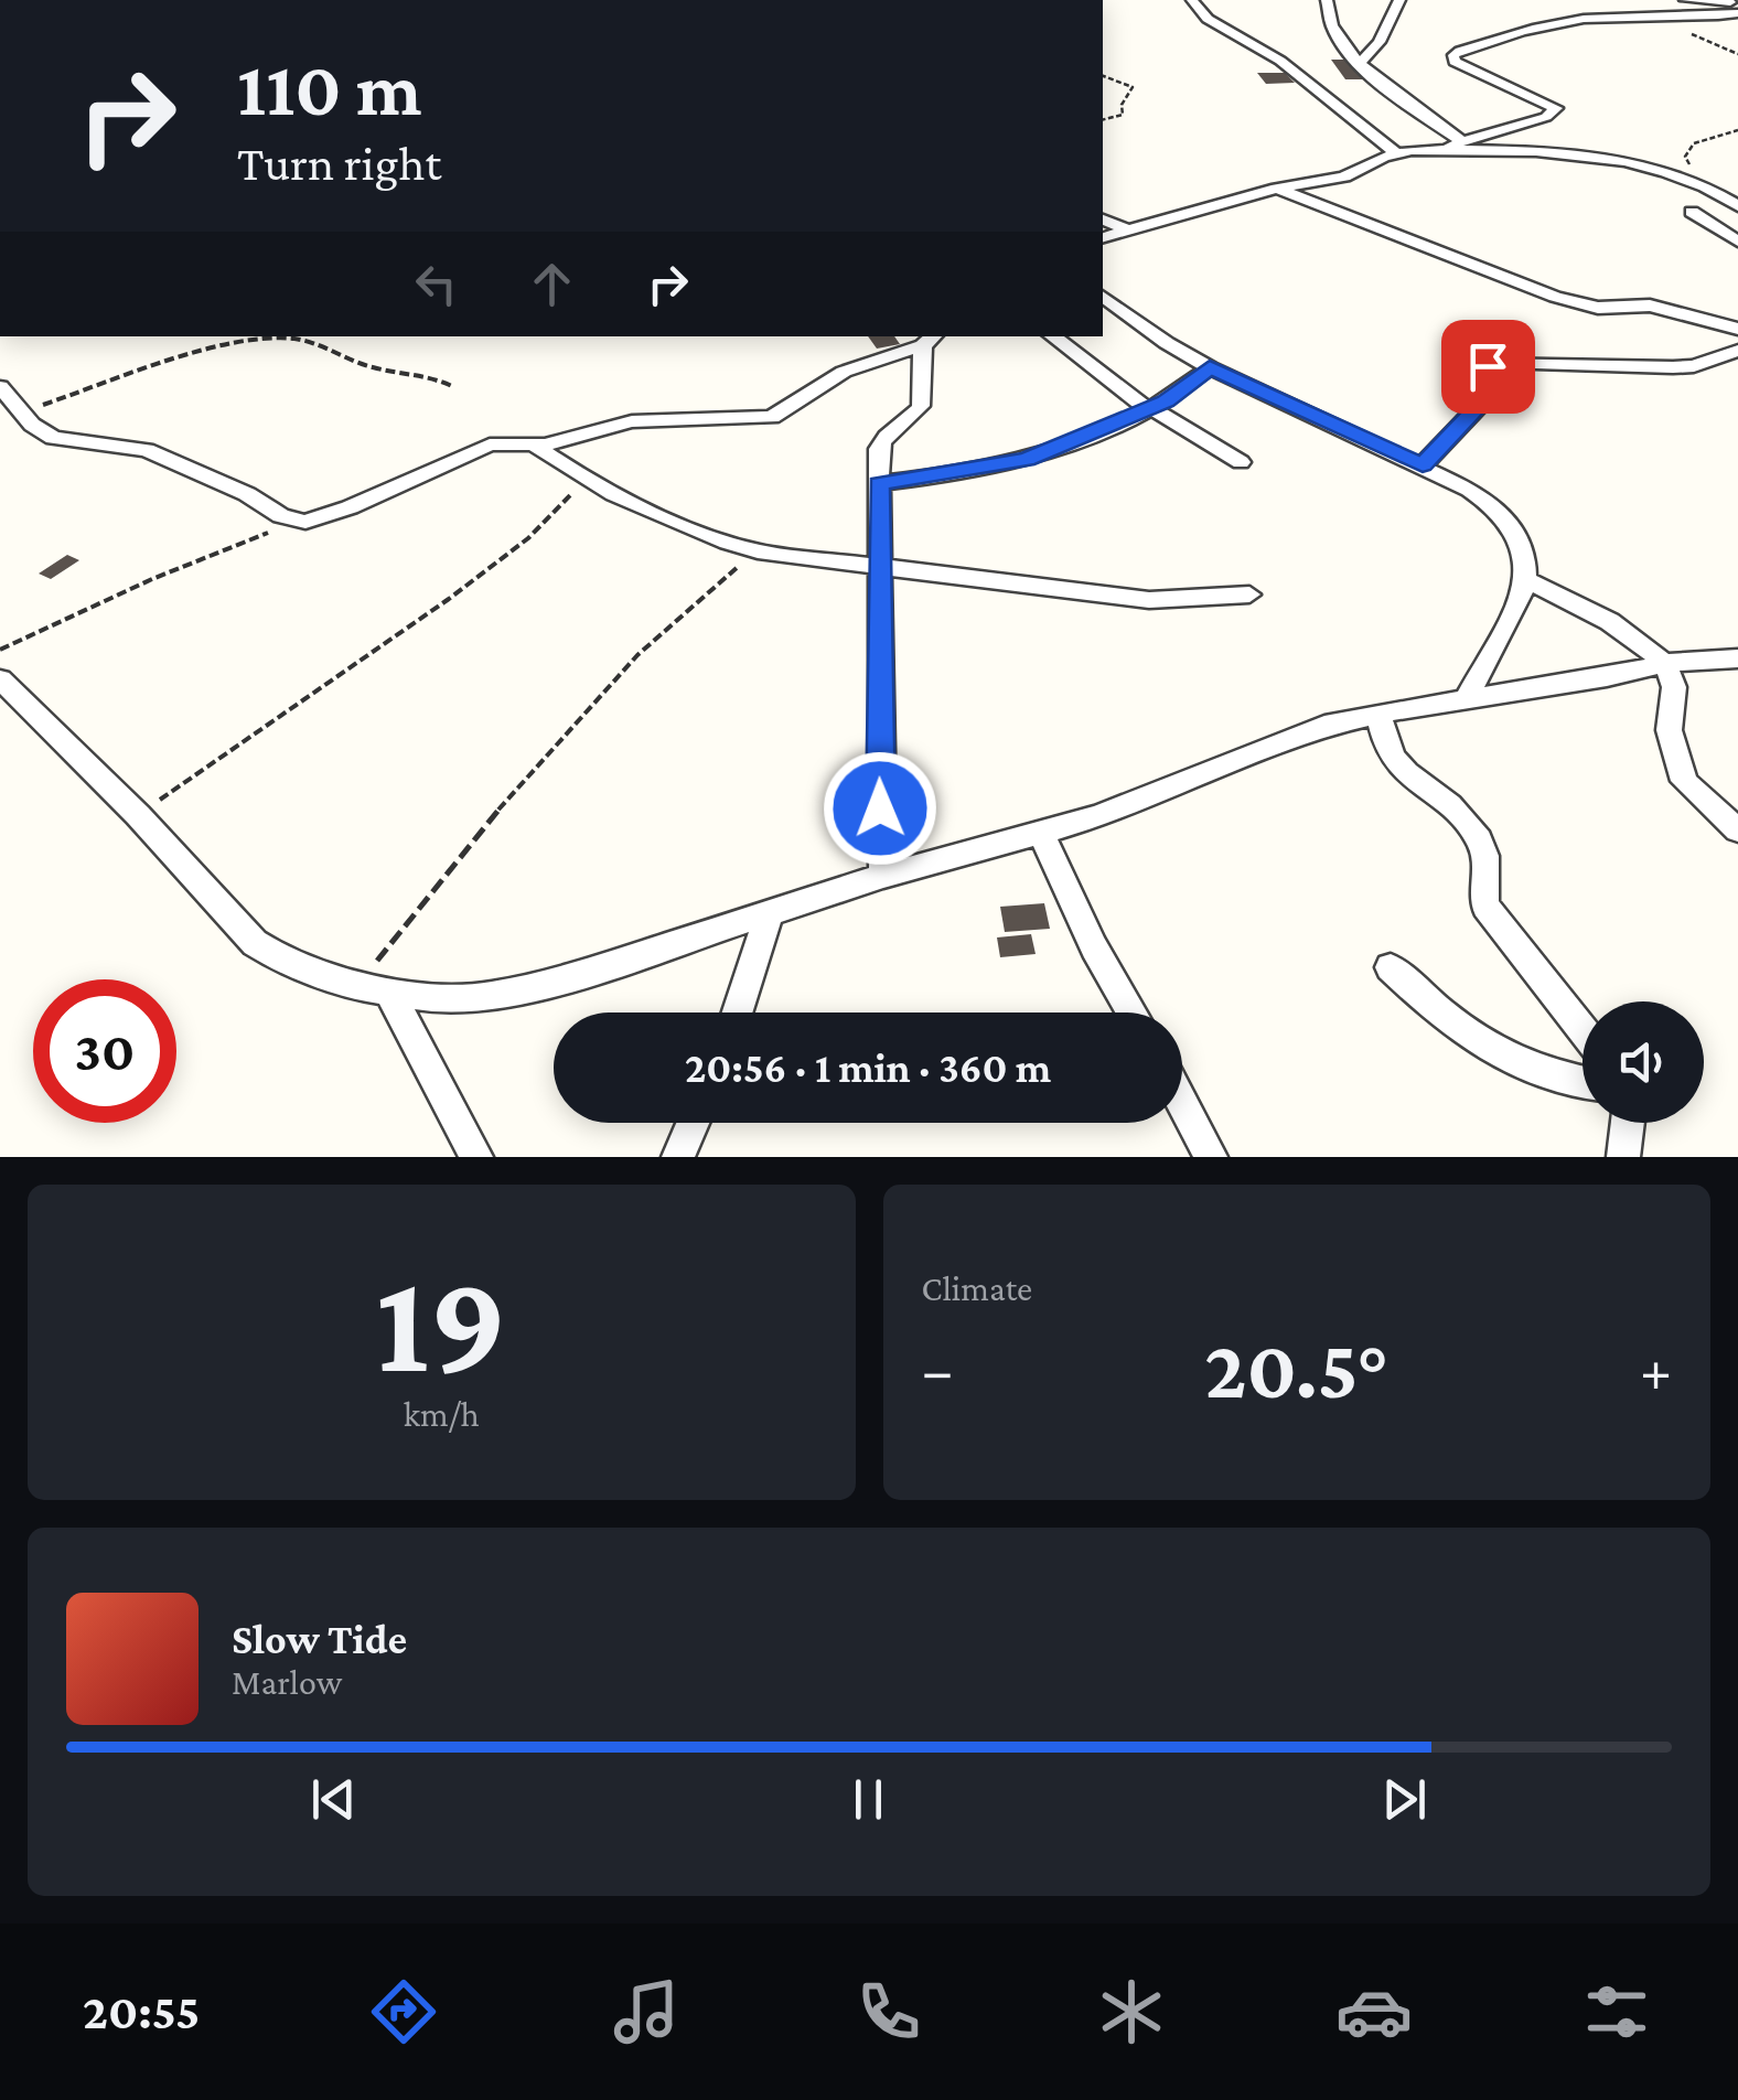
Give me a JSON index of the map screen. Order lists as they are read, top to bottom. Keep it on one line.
{"page":{"turn":["110 m","Turn right"],"limit":"30","trip":"20:56 · 1 min · 360 m","tile":[["19","km/h"],"Climate"],"heat":["−","20.5°","+"],"song":["Slow Tide","Marlow"],"tabs":"20:55"}}
